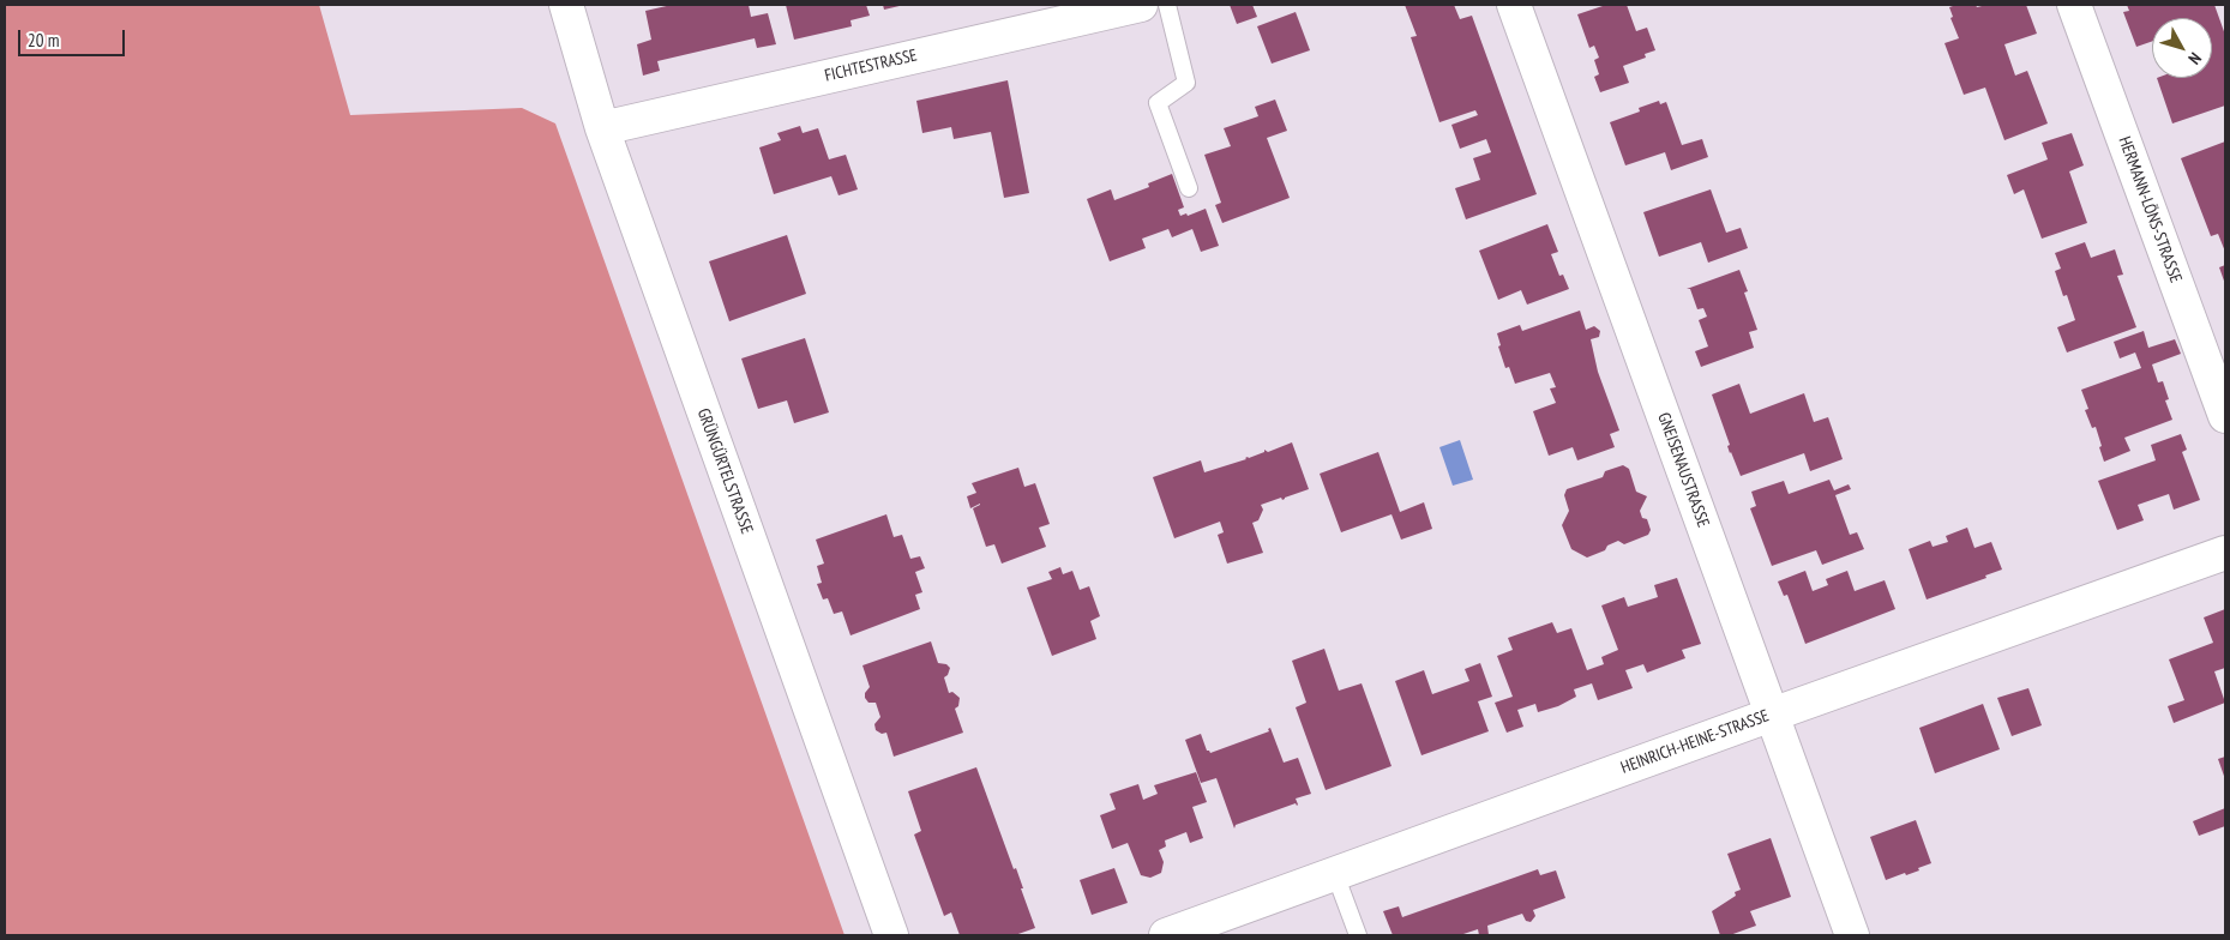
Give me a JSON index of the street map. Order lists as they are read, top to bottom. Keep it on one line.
{"streets":{"street":["FICHTESTRASSE","HERMANN-LÖNS-STRASSE","GNEISENAUSTRASSE","GRÜNGÜRTELSTRASSE","HEINRICH-HEINE-STRASSE"]},"crossings":[["FICHTESTRASSE","GRÜNGÜRTELSTRASSE"],["GNEISENAUSTRASSE","HEINRICH-HEINE-STRASSE"]],"scale_bar":"20 m","north":"bottom right"}
